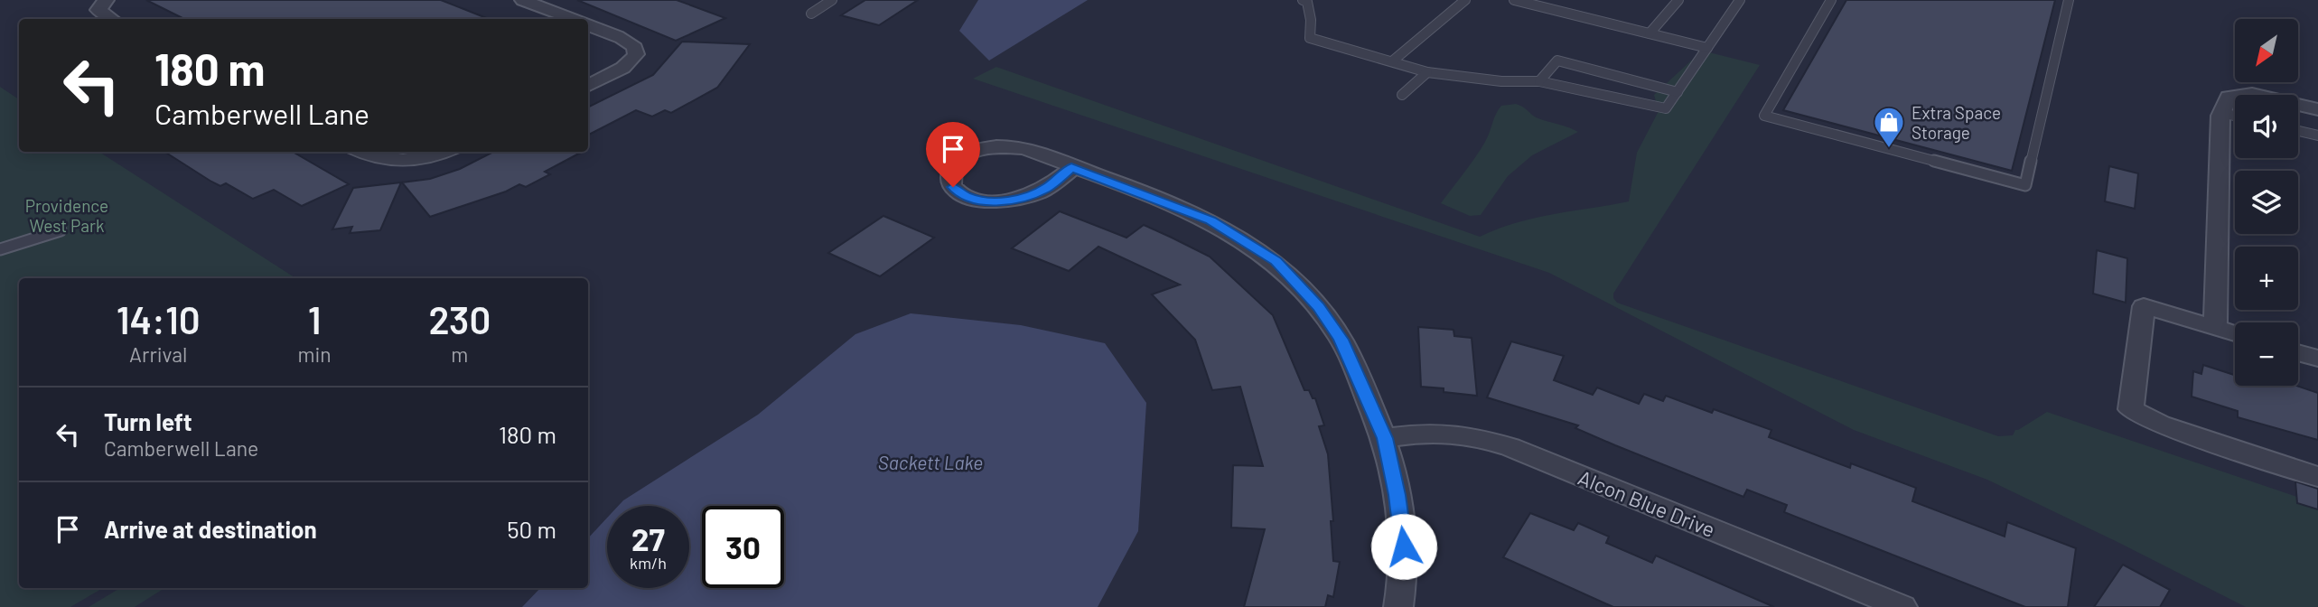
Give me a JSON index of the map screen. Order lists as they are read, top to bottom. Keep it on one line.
{"streets":{"street":["Alcon Blue Drive"]},"water":["Sackett Lake"],"parks":["Providence West Park"],"places":{"shop":["Extra Space Storage"]},"north":"bottom left","page":{"map_buttons":["+","−"],"turn":["180 m","Camberwell Lane"],"eta":["14:10","Arrival","1","min","230","m"],"list":[{"name":"Turn left","note":"Camberwell Lane","value":"180 m"},{"name":"Arrive at destination","value":"50 m"}],"speed":"27 km/h","limit":"30"}}
